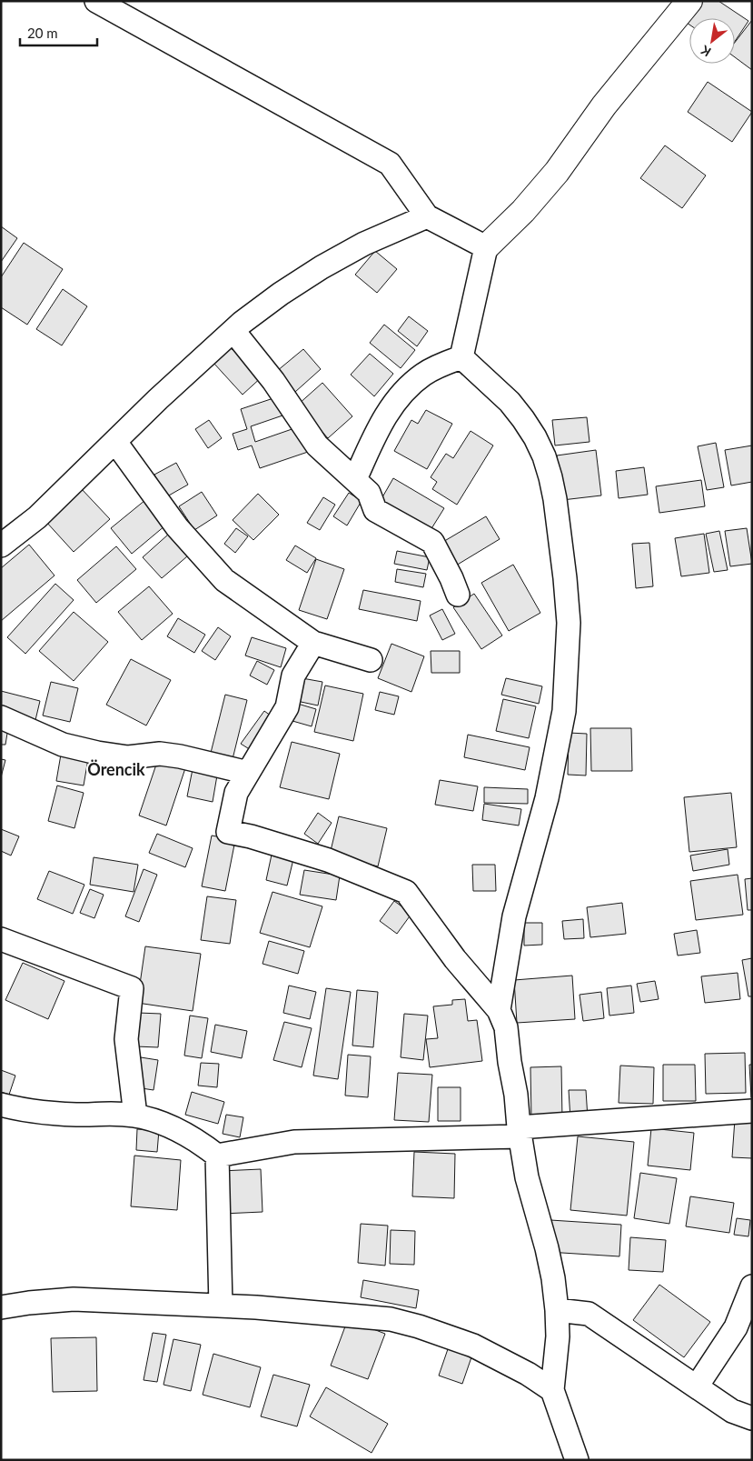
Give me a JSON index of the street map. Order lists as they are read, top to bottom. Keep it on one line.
{"districts":["Örencik"],"scale_bar":"20 m","north":"bottom left"}
